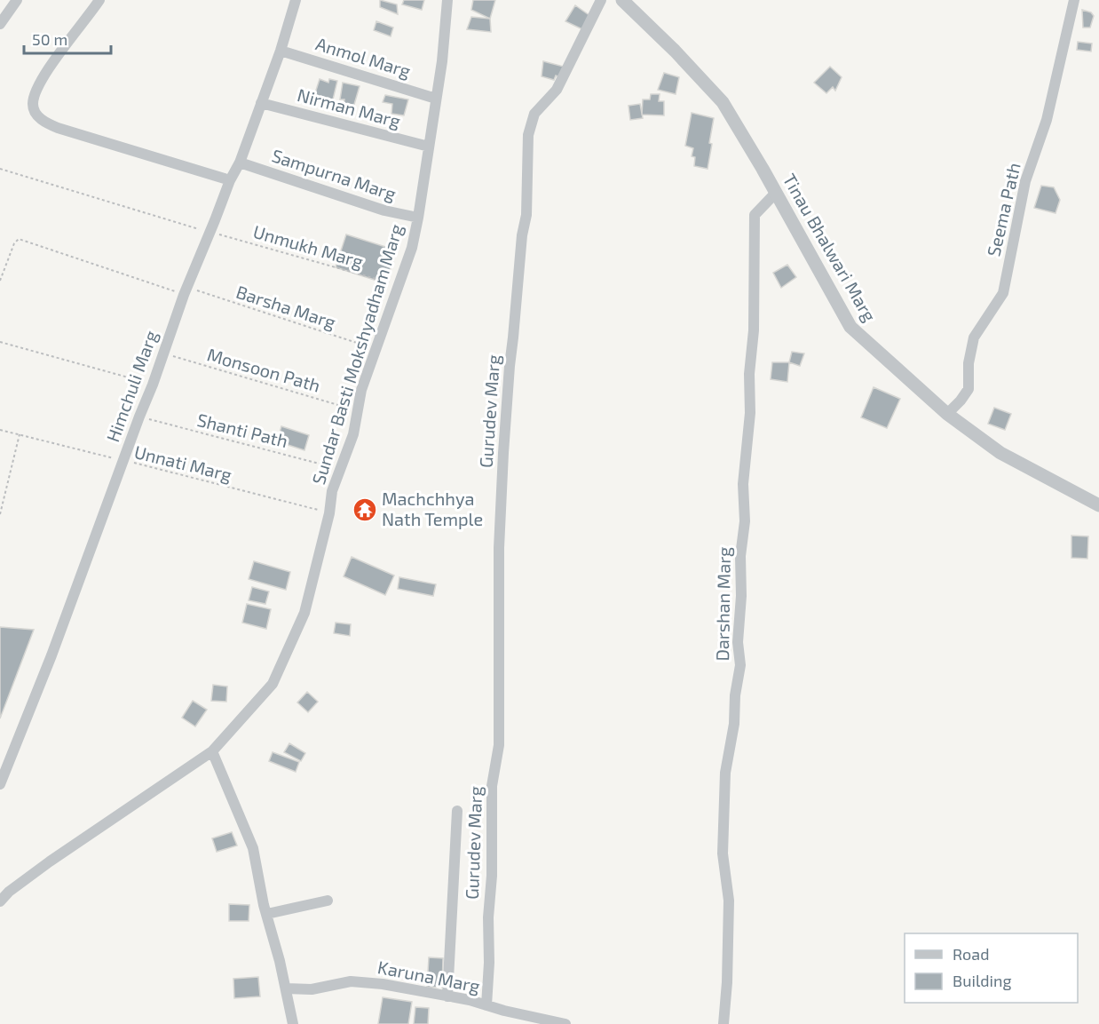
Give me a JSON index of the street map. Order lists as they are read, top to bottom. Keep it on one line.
{"streets":{"street":["Anmol Marg","Nirman Marg","Sampurna Marg","Seema Path","Tinau Bhalwari Marg","Sundar Basti Mokshyadham Marg","Himchuli Marg","Gurudev Marg","Darshan Marg","Karuna Marg"],"path":["Unmukh Marg","Barsha Marg","Monsoon Path","Shanti Path","Unnati Marg"]},"crossings":[["Anmol Marg","Sundar Basti Mokshyadham Marg"],["Anmol Marg","Himchuli Marg"],["Nirman Marg","Sundar Basti Mokshyadham Marg"],["Nirman Marg","Himchuli Marg"],["Sampurna Marg","Sundar Basti Mokshyadham Marg"],["Sampurna Marg","Himchuli Marg"],["Seema Path","Tinau Bhalwari Marg"],["Unmukh Marg","Sundar Basti Mokshyadham Marg"],["Unmukh Marg","Himchuli Marg"],["Tinau Bhalwari Marg","Darshan Marg"],["Barsha Marg","Sundar Basti Mokshyadham Marg"],["Barsha Marg","Himchuli Marg"],["Sundar Basti Mokshyadham Marg","Monsoon Path"],["Sundar Basti Mokshyadham Marg","Shanti Path"],["Sundar Basti Mokshyadham Marg","Unnati Marg"],["Monsoon Path","Himchuli Marg"],["Himchuli Marg","Shanti Path"],["Himchuli Marg","Unnati Marg"],["Gurudev Marg","Karuna Marg"]],"places":{"temple":["Machchhya Nath Temple"]},"legend":["Road","Building"],"scale_bar":"50 m"}
